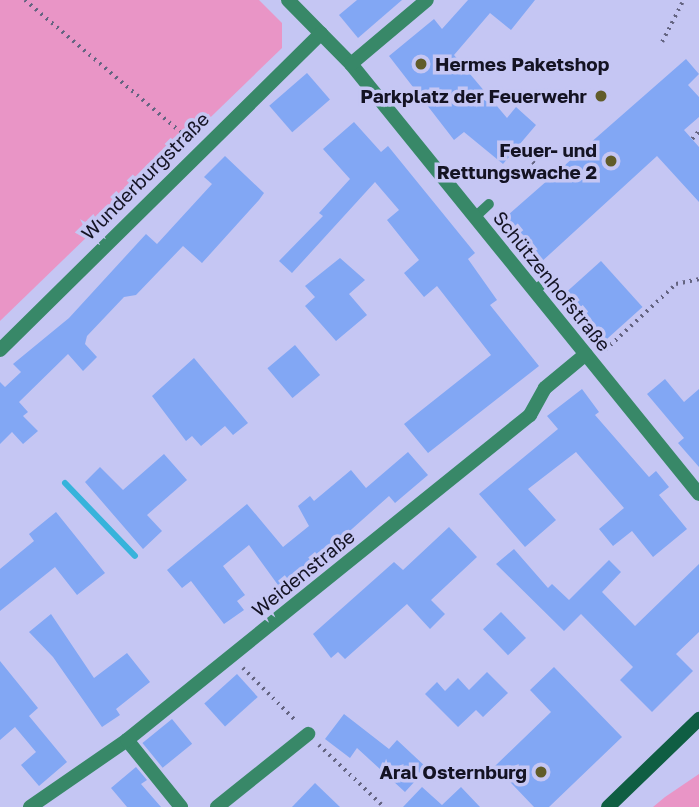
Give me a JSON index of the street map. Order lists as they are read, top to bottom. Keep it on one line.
{"streets":{"street":["Wunderburgstraße","Schützenhofstraße","Weidenstraße"]},"crossings":[["Wunderburgstraße","Schützenhofstraße"],["Schützenhofstraße","Weidenstraße"]],"places":["Hermes Paketshop","Parkplatz der Feuerwehr","Feuer- und Rettungswache 2","Aral Osternburg"]}
